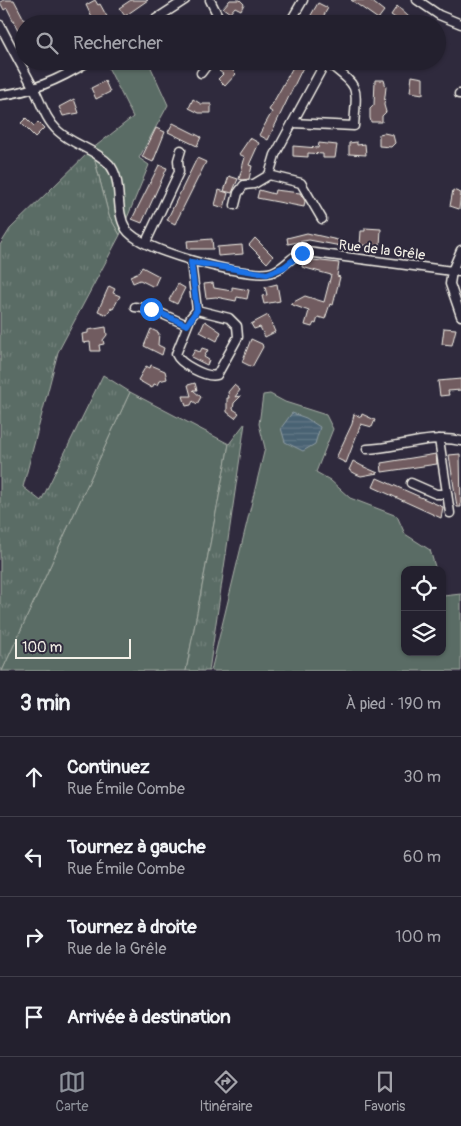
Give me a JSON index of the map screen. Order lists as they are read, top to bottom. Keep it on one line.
{"streets":{"street":["Rue de la Grêle"]},"scale_bar":"100 m","page":{"search":"Rechercher","scale":"100 m","heading":["3 min","À pied · 190 m"],"list":[["Continuez","Rue Émile Combe","30 m"],["Tournez à gauche","Rue Émile Combe","60 m"],["Tournez à droite","Rue de la Grêle","100 m"],"Arrivée à destination"],"nav":["Carte","Itinéraire","Favoris"]}}
